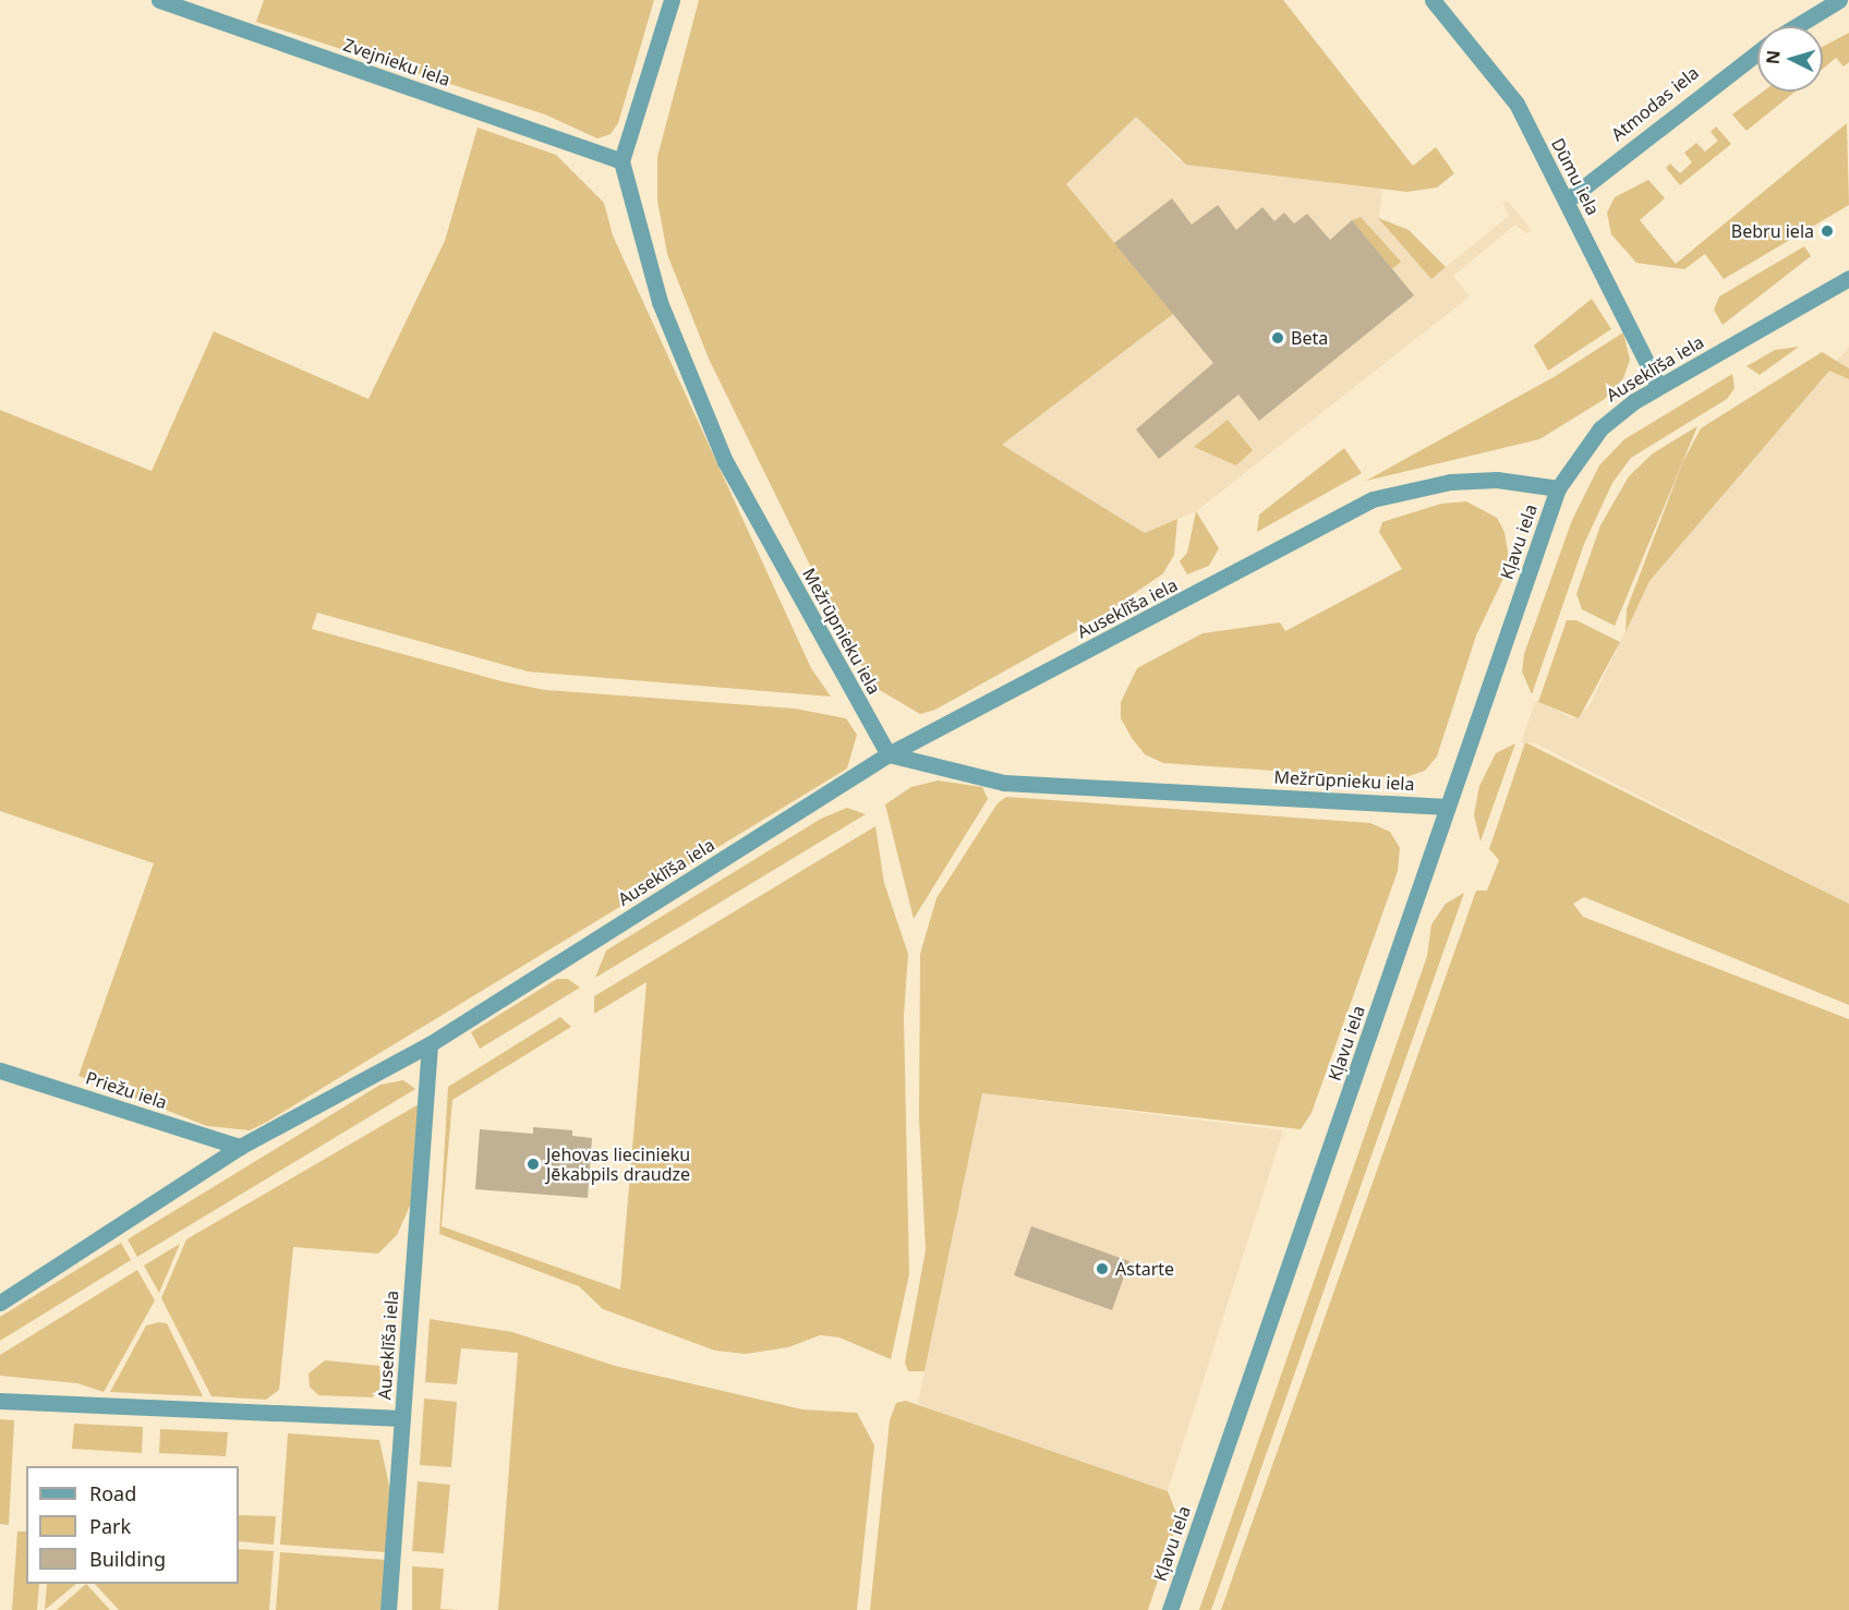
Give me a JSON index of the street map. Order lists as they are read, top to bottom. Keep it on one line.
{"streets":{"street":["Zvejnieku iela","Atmodas iela","Dūmu iela","Auseklīša iela","Kļavu iela","Mežrūpnieku iela","Priežu iela"]},"crossings":[["Zvejnieku iela","Mežrūpnieku iela"],["Atmodas iela","Dūmu iela"],["Dūmu iela","Auseklīša iela"],["Auseklīša iela","Kļavu iela"],["Auseklīša iela","Mežrūpnieku iela"],["Auseklīša iela","Priežu iela"],["Kļavu iela","Mežrūpnieku iela"]],"places":["Bebru iela","Beta","Jehovas liecinieku Jēkabpils draudze","Astarte"],"legend":["Road","Park","Building"],"north":"left"}
